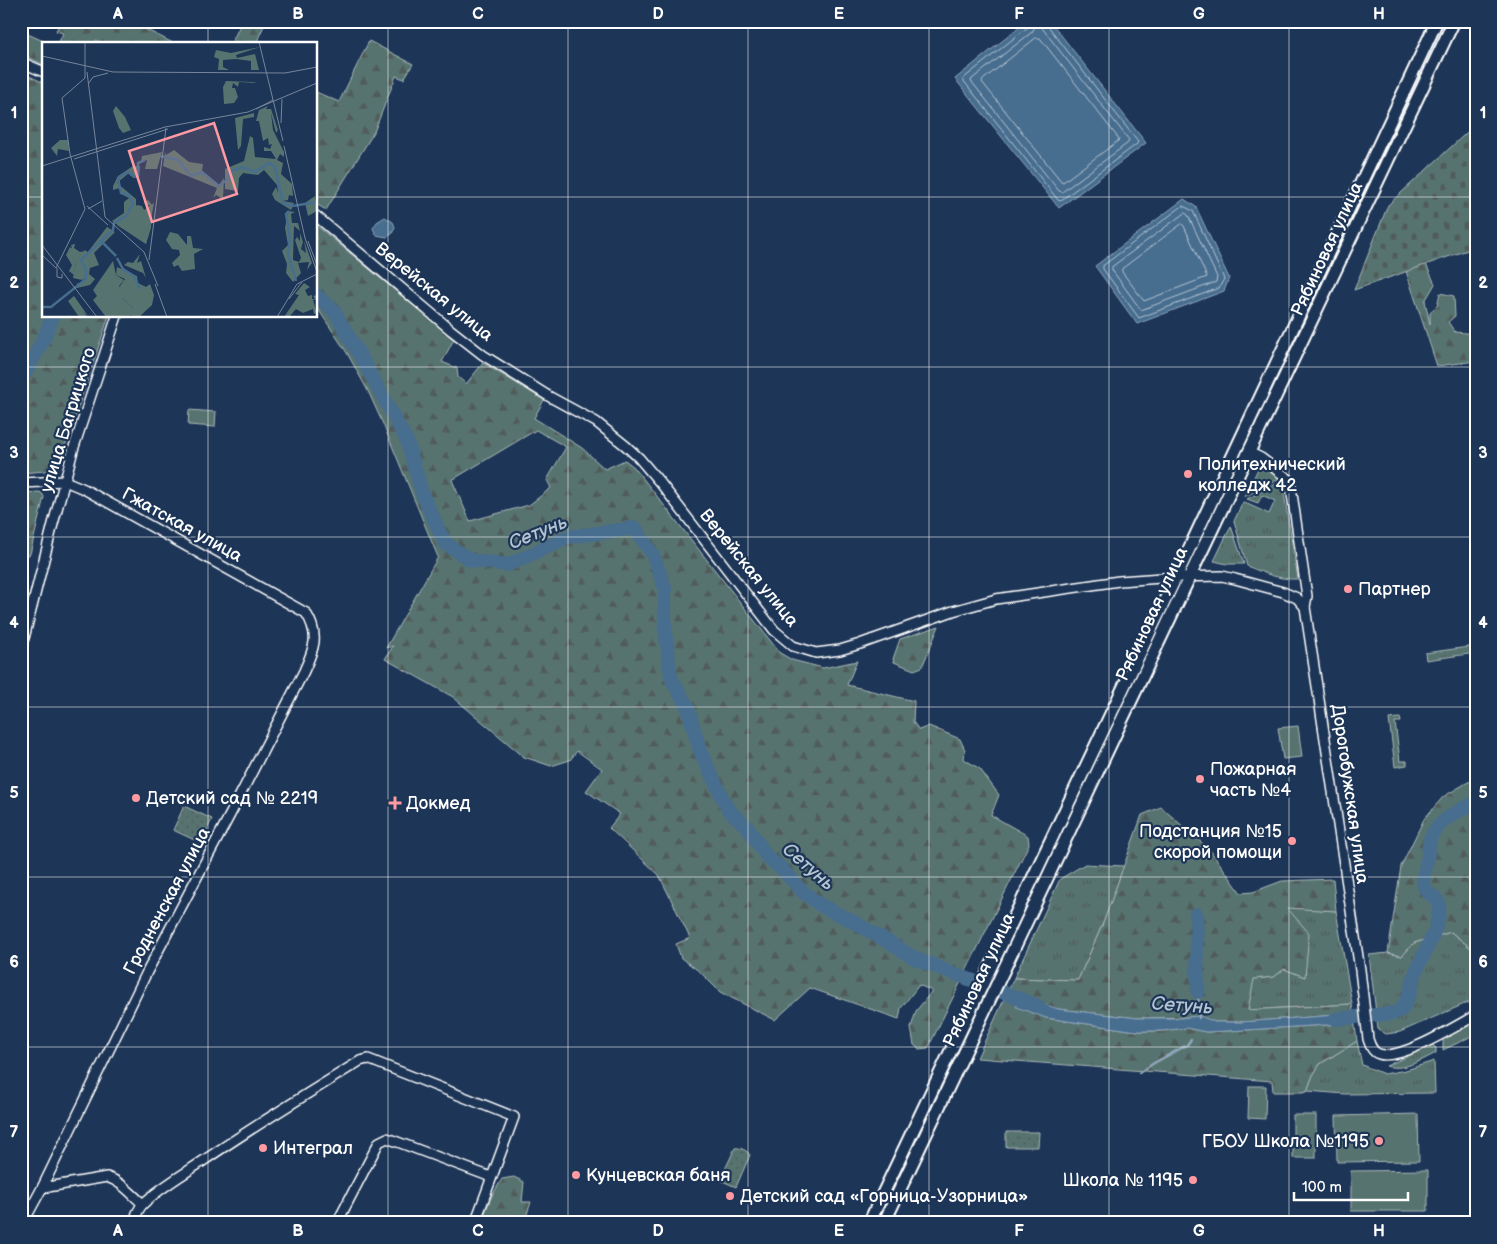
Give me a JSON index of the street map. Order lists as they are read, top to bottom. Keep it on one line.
{"streets":{"main road":["Рябиновая улица"],"street":["Верейская улица","улица Багрицкого","Гжатская улица","Дорогобужская улица","Гродненская улица"]},"crossings":[["Рябиновая улица","Верейская улица"],["Рябиновая улица","Дорогобужская улица"],["Верейская улица","Дорогобужская улица"],["улица Багрицкого","Гжатская улица"],["Гжатская улица","Гродненская улица"]],"water":["Сетунь"],"places":{"other":["Политехнический колледж 42","Партнер","Пожарная часть №4","Детский сад № 2219","Подстанция №15 скорой помощи","ГБОУ Школа №1195","Интеграл","Кунцевская баня","Школа № 1195","Детский сад «Горница-Узорница»"],"health":["Докмед"]},"scale_bar":"100 m","grid":{"columns":["A","B","C","D","E","F","G","H"],"rows":["1","2","3","4","5","6","7"]}}
